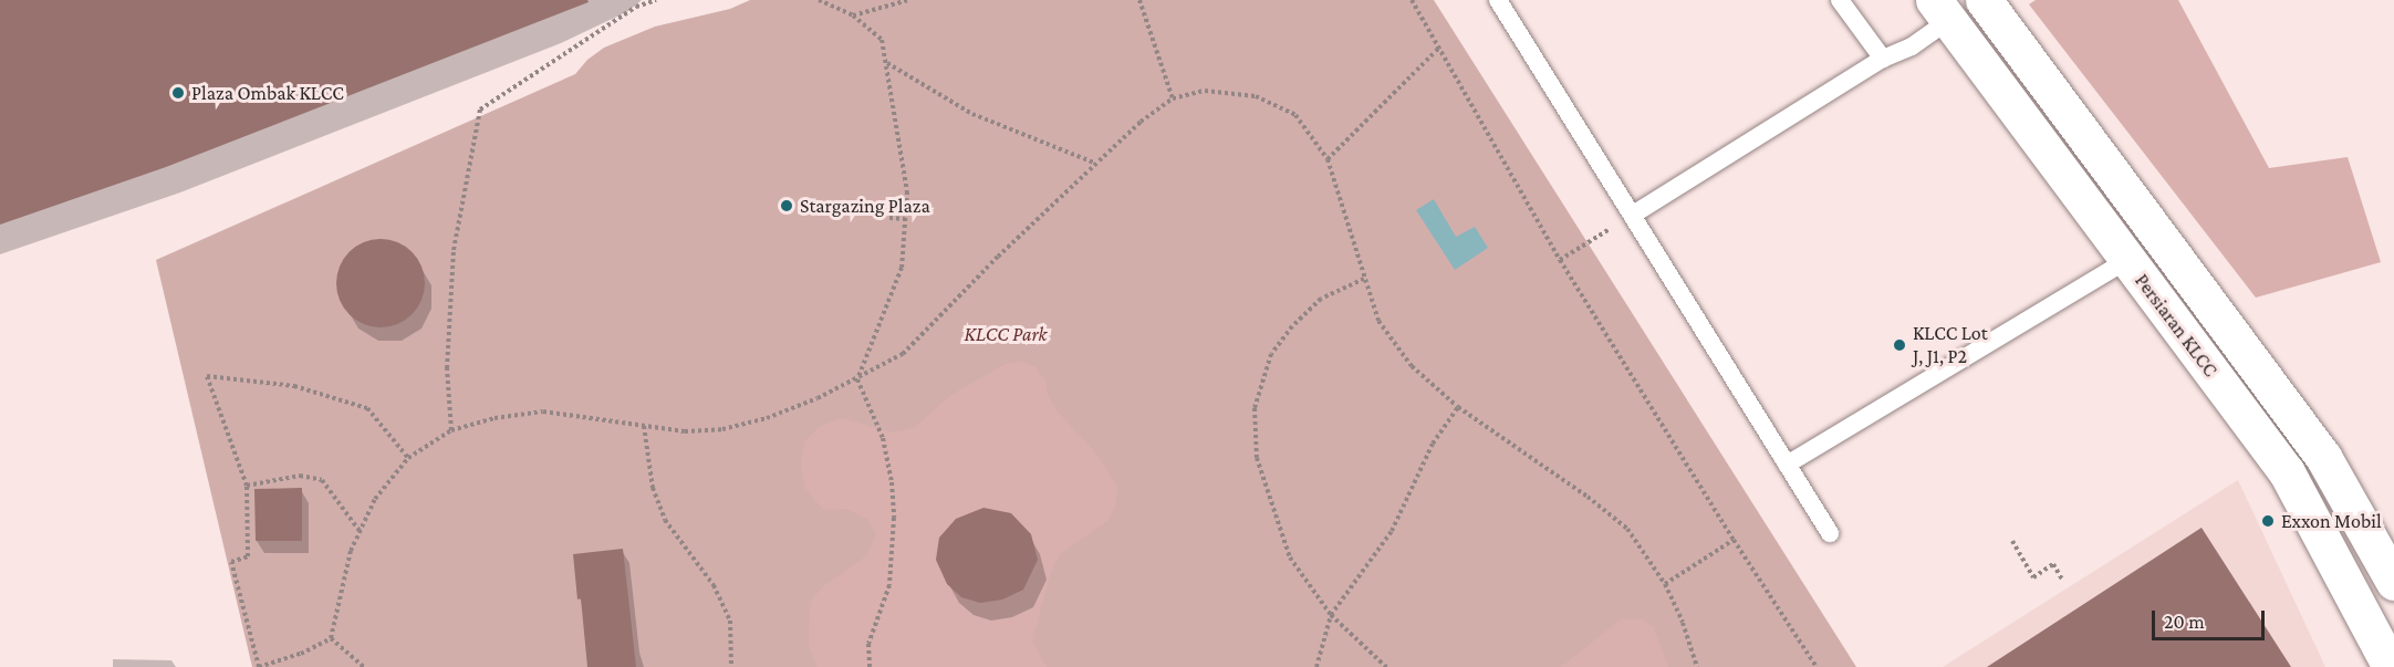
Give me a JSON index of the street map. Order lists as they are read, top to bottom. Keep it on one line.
{"streets":{"street":["Persiaran KLCC"]},"parks":["KLCC Park"],"places":["Plaza Ombak KLCC","Stargazing Plaza","KLCC Lot J, J1, P2","Exxon Mobil"],"scale_bar":"20 m"}
